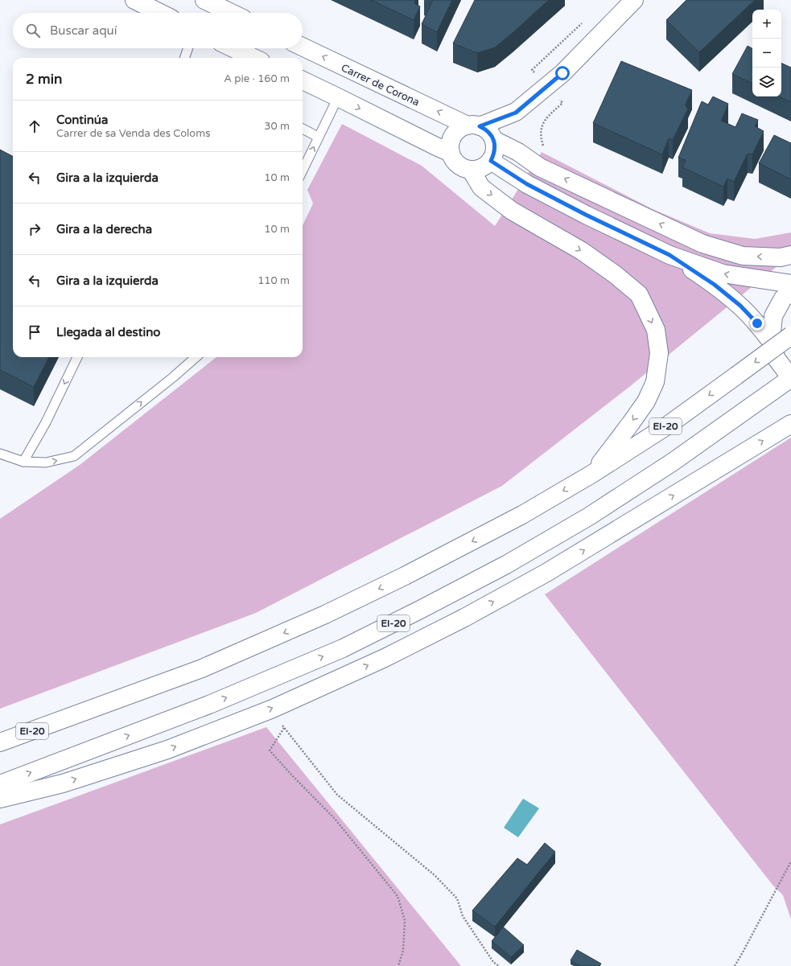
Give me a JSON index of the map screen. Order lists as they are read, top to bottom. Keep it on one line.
{"streets":{"main road":["Carrer de Corona","EI-20"]},"page":{"map_buttons":["+","−"],"search":"Buscar aquí","heading":["2 min","A pie · 160 m"],"list":[["Continúa","Carrer de sa Venda des Coloms","30 m"],["Gira a la izquierda","10 m"],["Gira a la derecha","10 m"],["Gira a la izquierda","110 m"],"Llegada al destino"]}}
